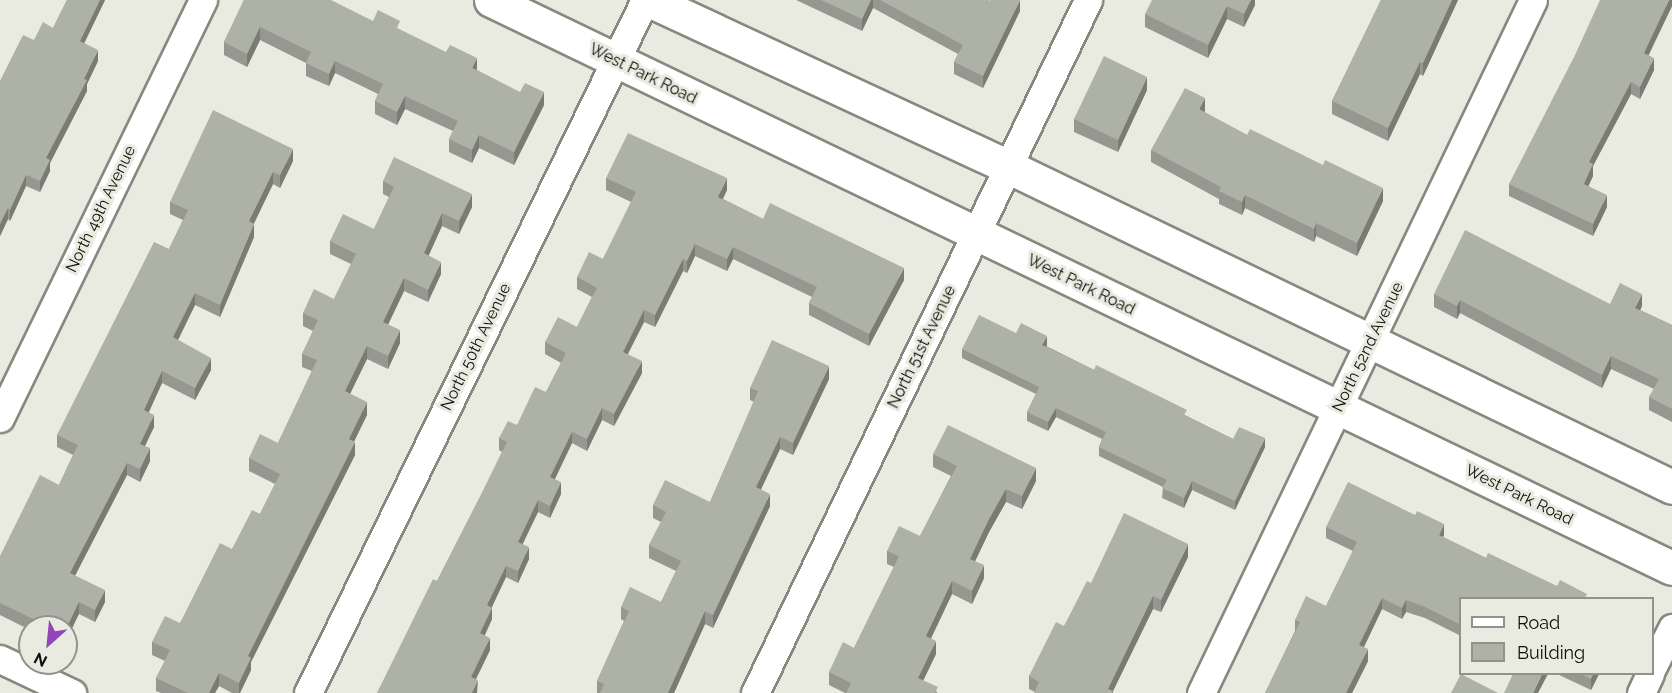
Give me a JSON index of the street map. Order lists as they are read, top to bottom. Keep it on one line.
{"streets":{"street":["West Park Road","North 49th Avenue","North 50th Avenue","North 51st Avenue","North 52nd Avenue"]},"crossings":[["West Park Road","North 50th Avenue"],["West Park Road","North 51st Avenue"],["West Park Road","North 52nd Avenue"]],"legend":["Road","Building"],"north":"bottom left"}
